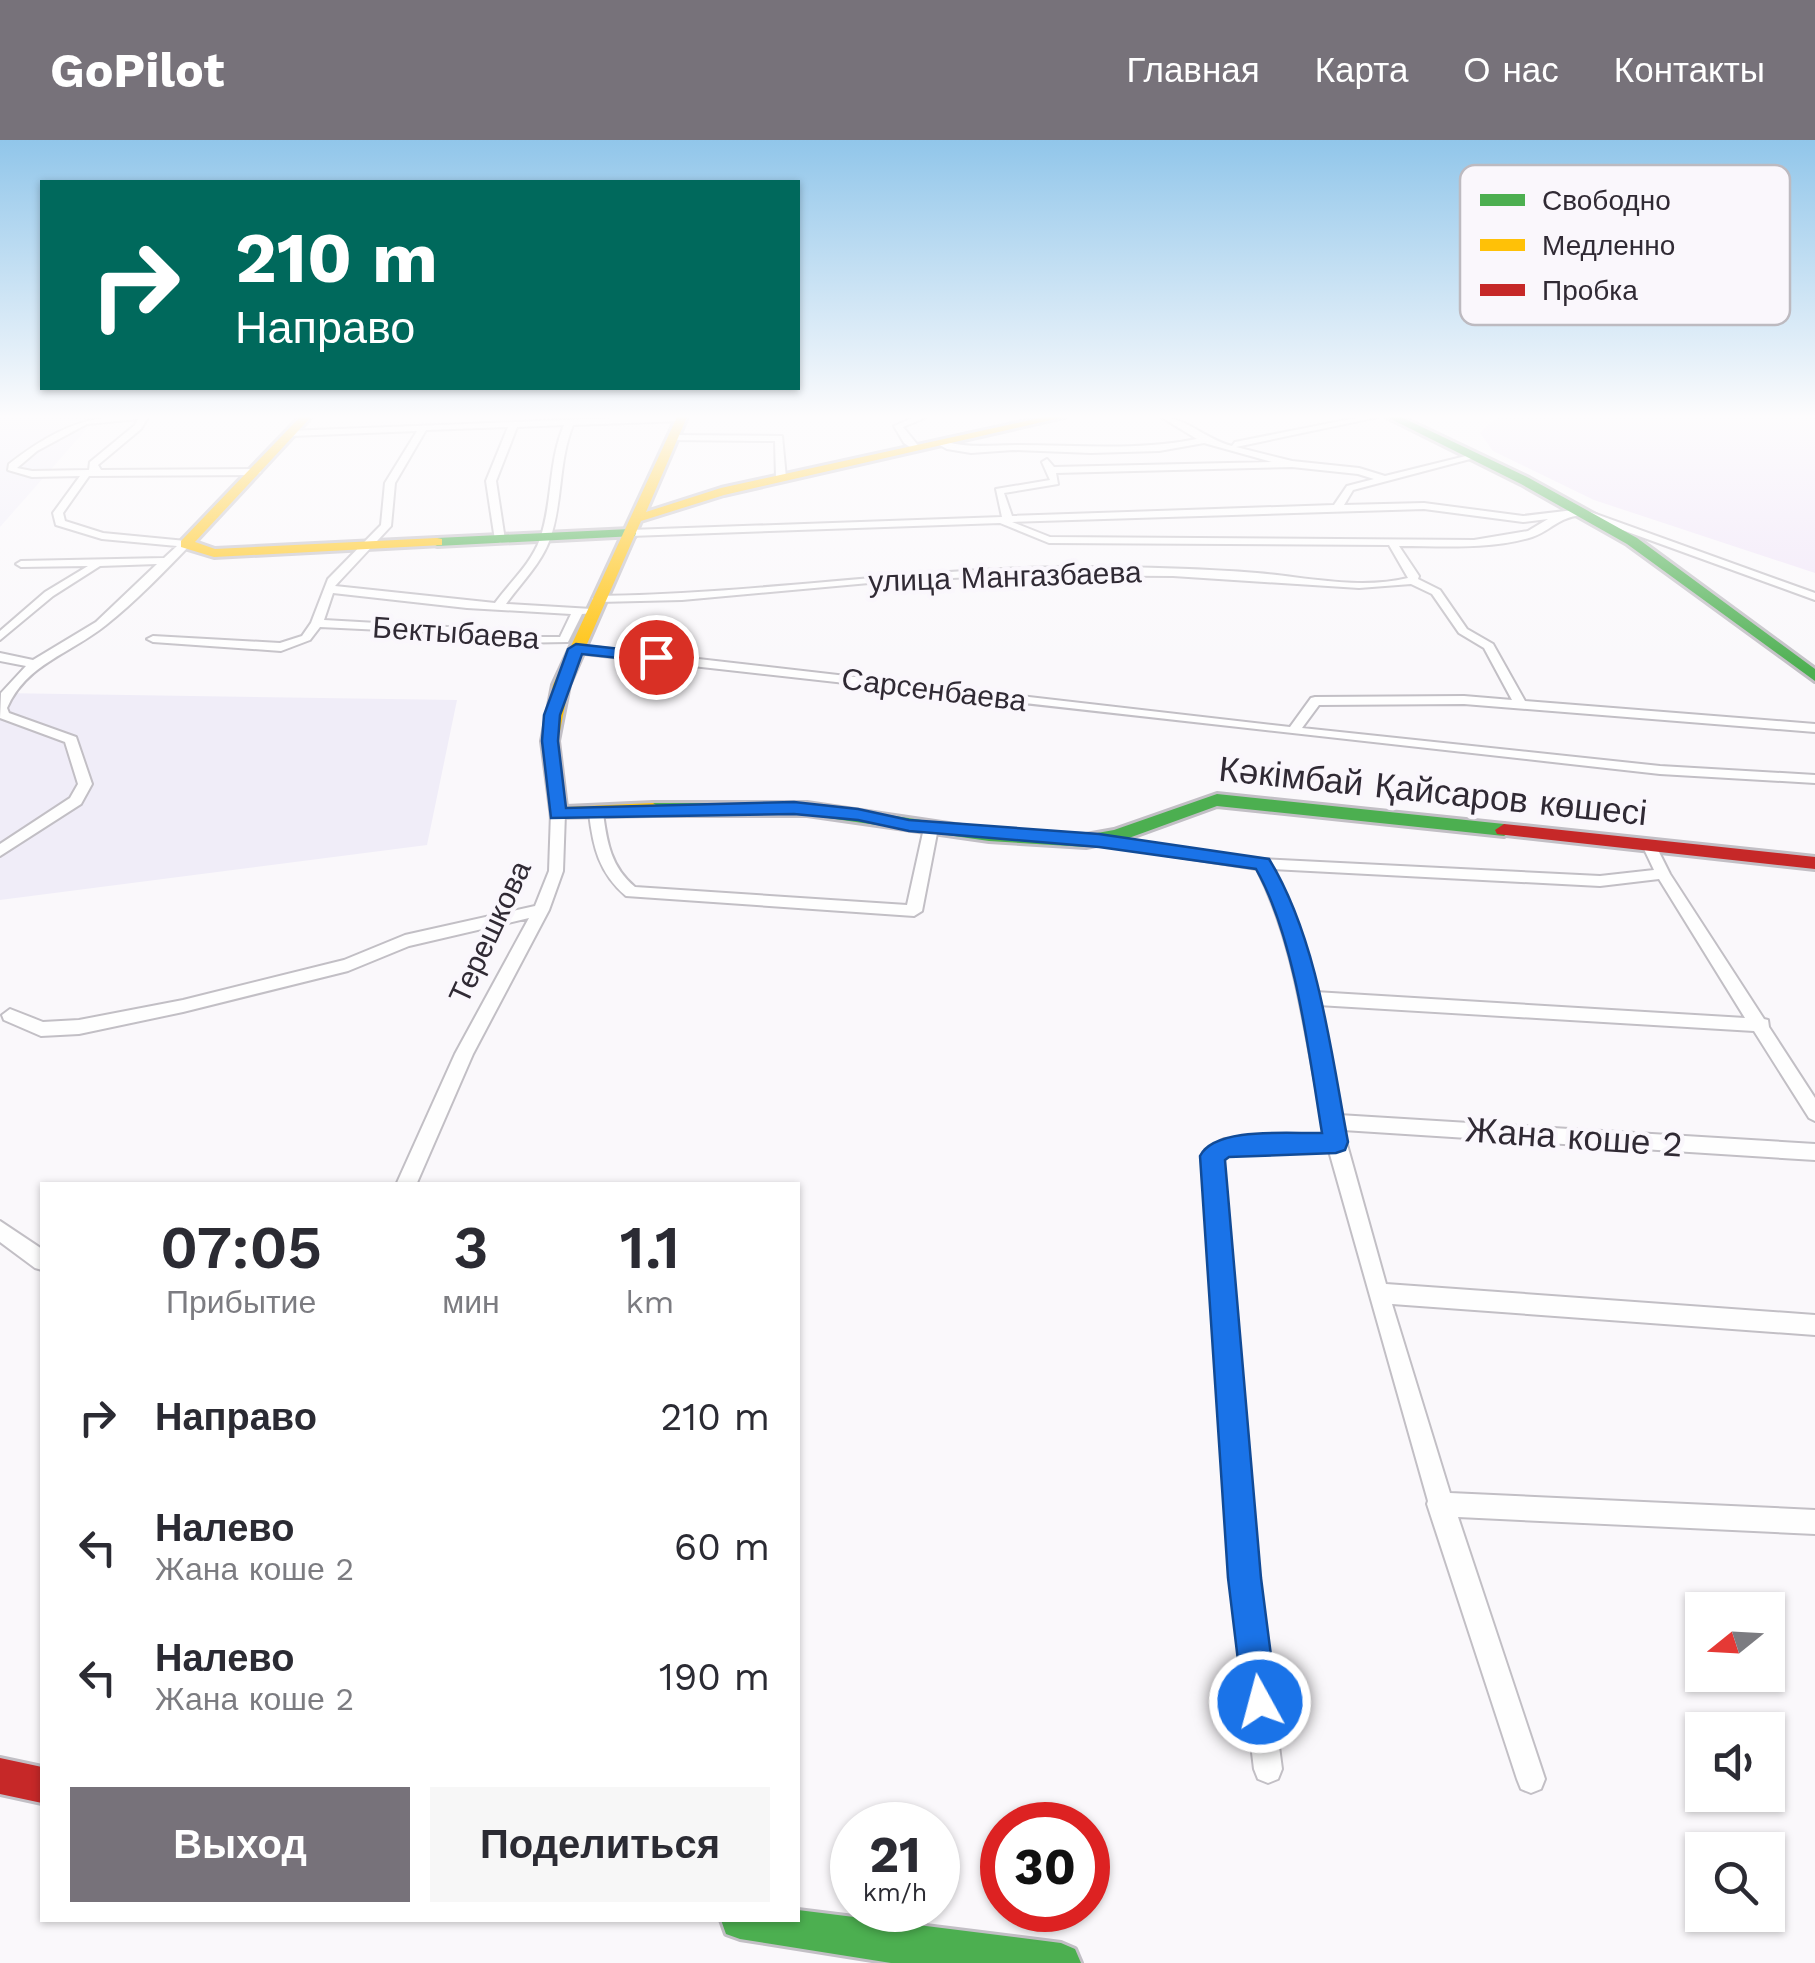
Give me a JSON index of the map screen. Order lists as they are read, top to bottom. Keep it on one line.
{"streets":{"main road":["Кәкімбай Қайсаров көшесі","Терешкова"],"street":["улица Мангазбаева","Бектыбаева","Сарсенбаева","Жана коше 2"]},"crossings":[["улица Мангазбаева","Бектыбаева"],["улица Мангазбаева","Терешкова"],["Бектыбаева","Терешкова"],["Сарсенбаева","Терешкова"],["Кәкімбай Қайсаров көшесі","Терешкова"]],"legend":["Свободно","Медленно","Пробка"],"north":"left","page":{"header":"GoPilot","nav":["Главная","Карта","О нас","Контакты"],"turn":["210 m","Направо"],"eta":["07:05","Прибытие","3","мин","1.1","km"],"list":[{"name":"Направо","value":"210 m"},{"name":"Налево","note":"Жана коше 2","value":"60 m"},{"name":"Налево","note":"Жана коше 2","value":"190 m"}],"buttons":["Выход","Поделиться"],"speed":"21 km/h","limit":"30"}}
